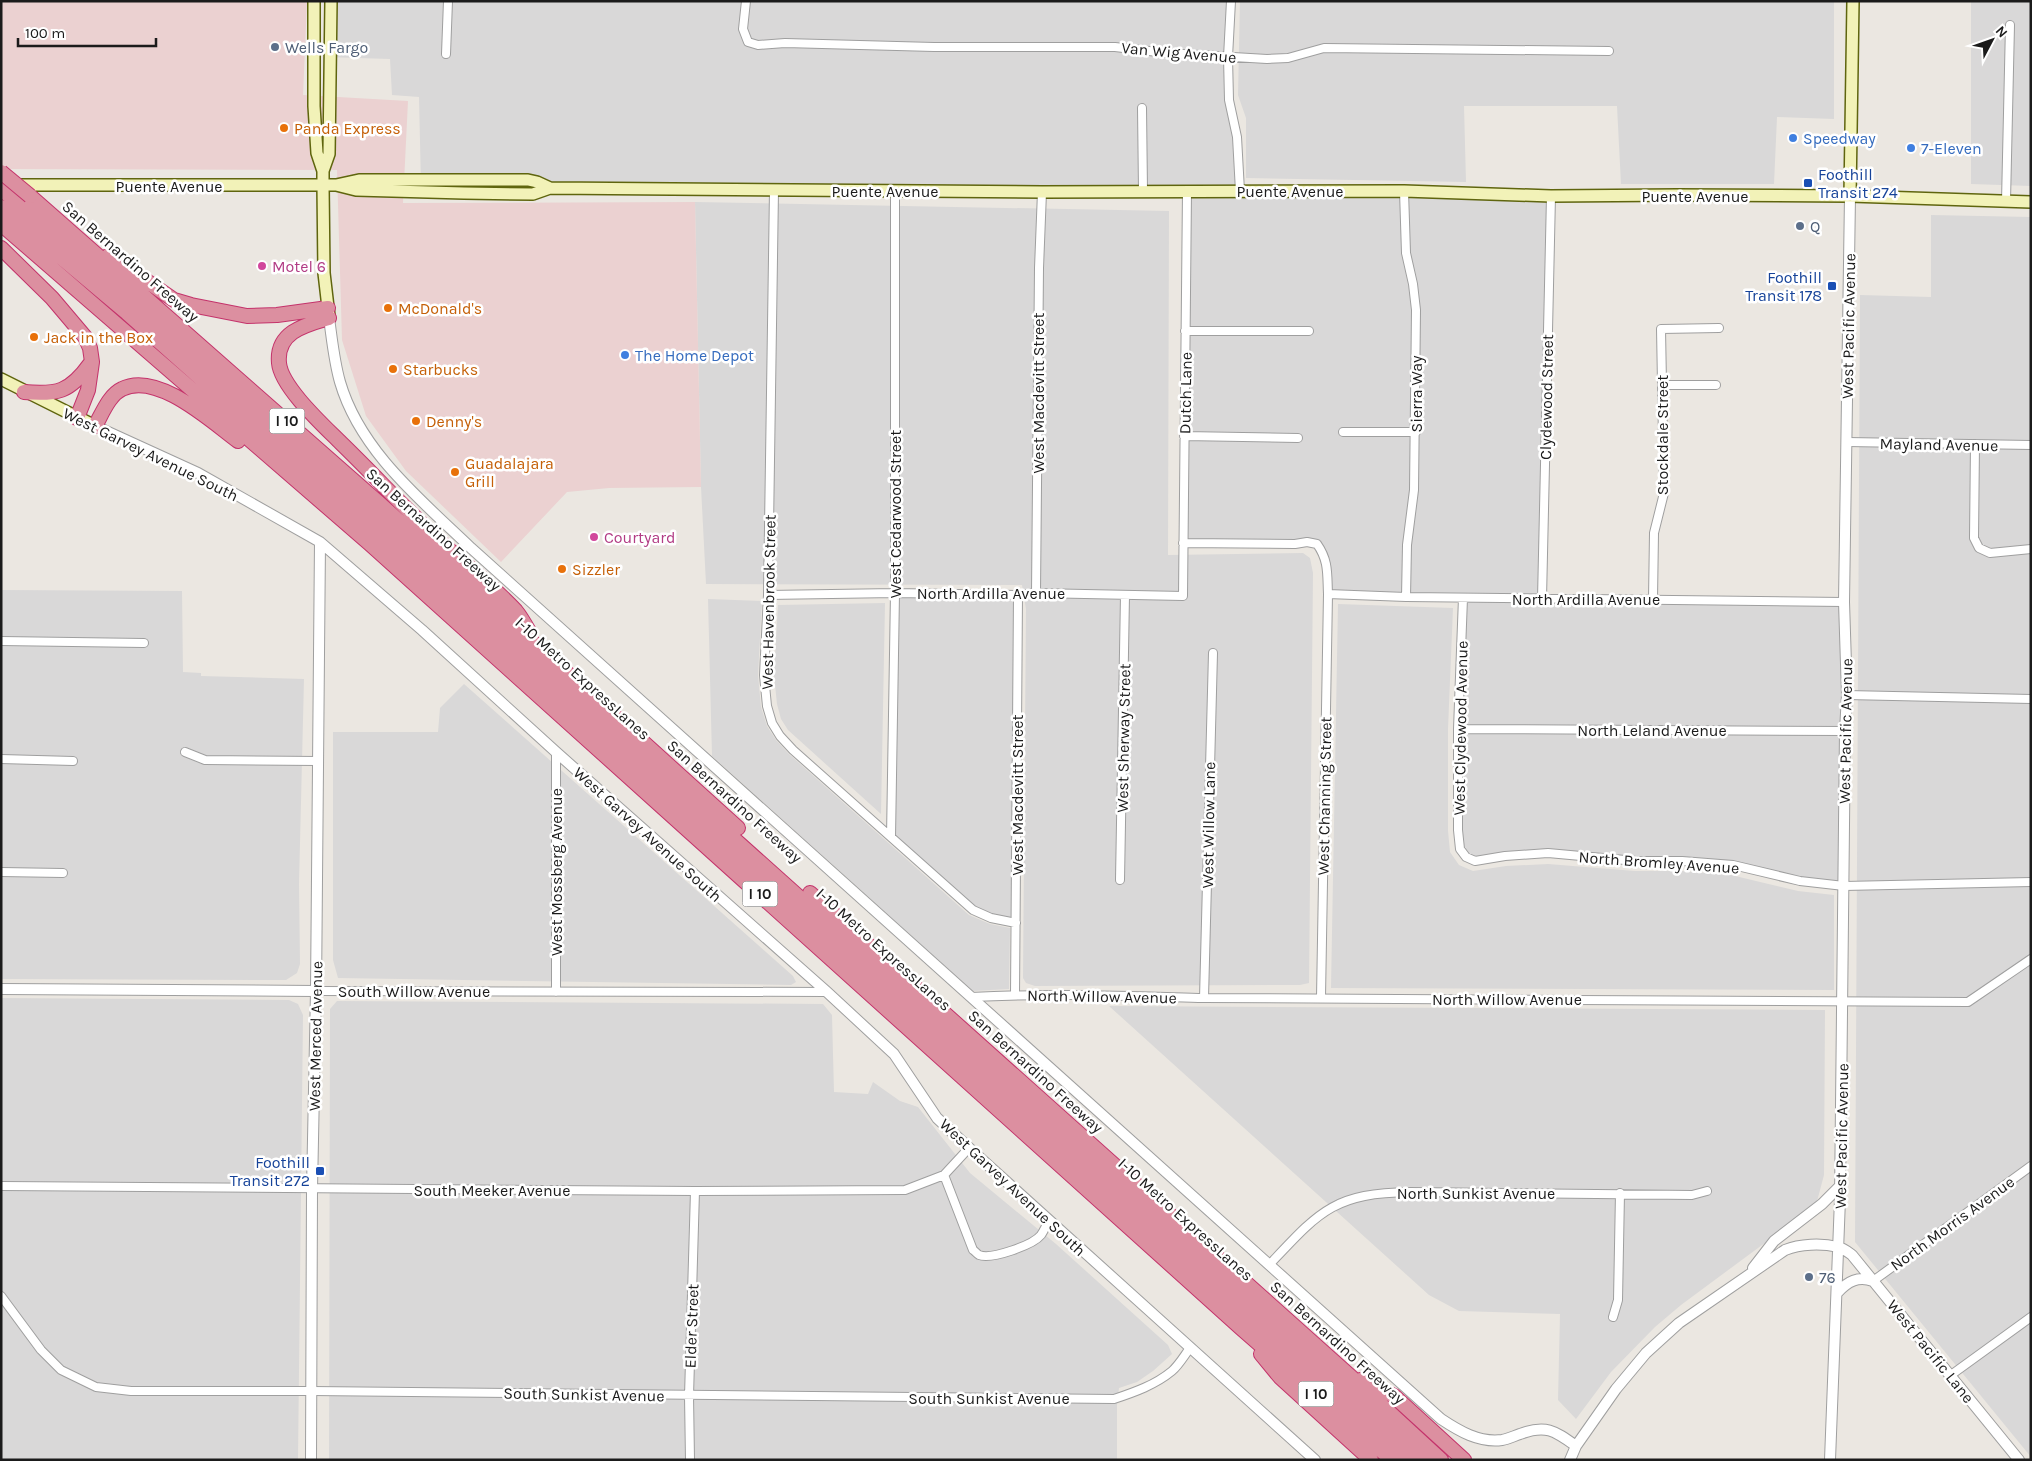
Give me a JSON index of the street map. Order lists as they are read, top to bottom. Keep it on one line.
{"streets":{"highway":["San Bernardino Freeway","I 10","I-10 Metro ExpressLanes"],"main road":["Puente Avenue","West Pacific Avenue","West Garvey Avenue South"],"street":["Van Wig Avenue","West Macdevitt Street","Dutch Lane","Sierra Way","Clydewood Street","Stockdale Street","Mayland Avenue","West Cedarwood Street","North Ardilla Avenue","West Havenbrook Street","West Clydewood Avenue","North Leland Avenue","West Sherway Street","West Channing Street","West Willow Lane","North Bromley Avenue","West Mossberg Avenue","South Willow Avenue","North Willow Avenue","West Merced Avenue","South Meeker Avenue","North Sunkist Avenue","North Morris Avenue","Elder Street","West Pacific Lane","South Sunkist Avenue"]},"crossings":[["Puente Avenue","West Pacific Avenue"],["Puente Avenue","West Macdevitt Street"],["Puente Avenue","Dutch Lane"],["Puente Avenue","Sierra Way"],["Puente Avenue","Clydewood Street"],["Puente Avenue","West Cedarwood Street"],["Puente Avenue","West Havenbrook Street"],["Puente Avenue","I-10 Metro ExpressLanes"],["West Pacific Avenue","Mayland Avenue"],["West Pacific Avenue","North Ardilla Avenue"],["West Pacific Avenue","North Leland Avenue"],["West Pacific Avenue","North Bromley Avenue"],["West Pacific Avenue","North Willow Avenue"],["West Pacific Avenue","West Pacific Lane"],["West Macdevitt Street","North Ardilla Avenue"],["West Macdevitt Street","West Havenbrook Street"],["West Macdevitt Street","North Willow Avenue"],["Dutch Lane","North Ardilla Avenue"],["Dutch Lane","West Channing Street"],["Sierra Way","North Ardilla Avenue"],["Clydewood Street","North Ardilla Avenue"],["Stockdale Street","North Ardilla Avenue"],["West Garvey Avenue South","West Mossberg Avenue"],["West Garvey Avenue South","South Willow Avenue"],["West Garvey Avenue South","West Merced Avenue"],["West Garvey Avenue South","South Meeker Avenue"],["West Garvey Avenue South","South Sunkist Avenue"],["West Cedarwood Street","North Ardilla Avenue"],["West Cedarwood Street","West Havenbrook Street"],["North Ardilla Avenue","West Havenbrook Street"],["North Ardilla Avenue","West Clydewood Avenue"],["North Ardilla Avenue","West Sherway Street"],["North Ardilla Avenue","West Channing Street"],["West Clydewood Avenue","North Leland Avenue"],["West Clydewood Avenue","North Bromley Avenue"],["West Channing Street","North Willow Avenue"],["West Willow Lane","North Willow Avenue"],["West Mossberg Avenue","South Willow Avenue"],["South Willow Avenue","West Merced Avenue"],["West Merced Avenue","South Meeker Avenue"],["West Merced Avenue","South Sunkist Avenue"],["South Meeker Avenue","Elder Street"],["North Morris Avenue","West Pacific Lane"],["Elder Street","South Sunkist Avenue"]],"places":{"other":["Wells Fargo","Panda Express","Speedway","7-Eleven","Q","Motel 6","McDonald's","Jack in the Box","The Home Depot","Starbucks","Denny's","Guadalajara Grill","Courtyard","Sizzler","76"],"transit":["Foothill Transit 274","Foothill Transit 178","Foothill Transit 272"]},"scale_bar":"100 m","north":"top right"}
